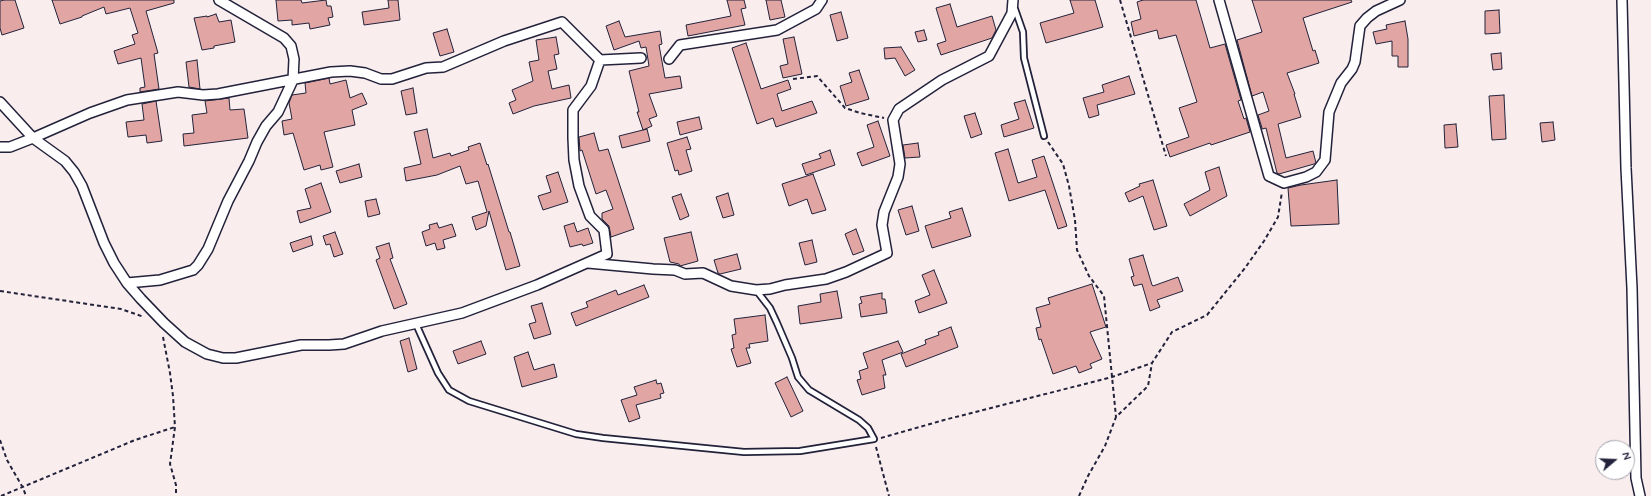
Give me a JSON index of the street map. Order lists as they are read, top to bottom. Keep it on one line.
{"north":"right"}
